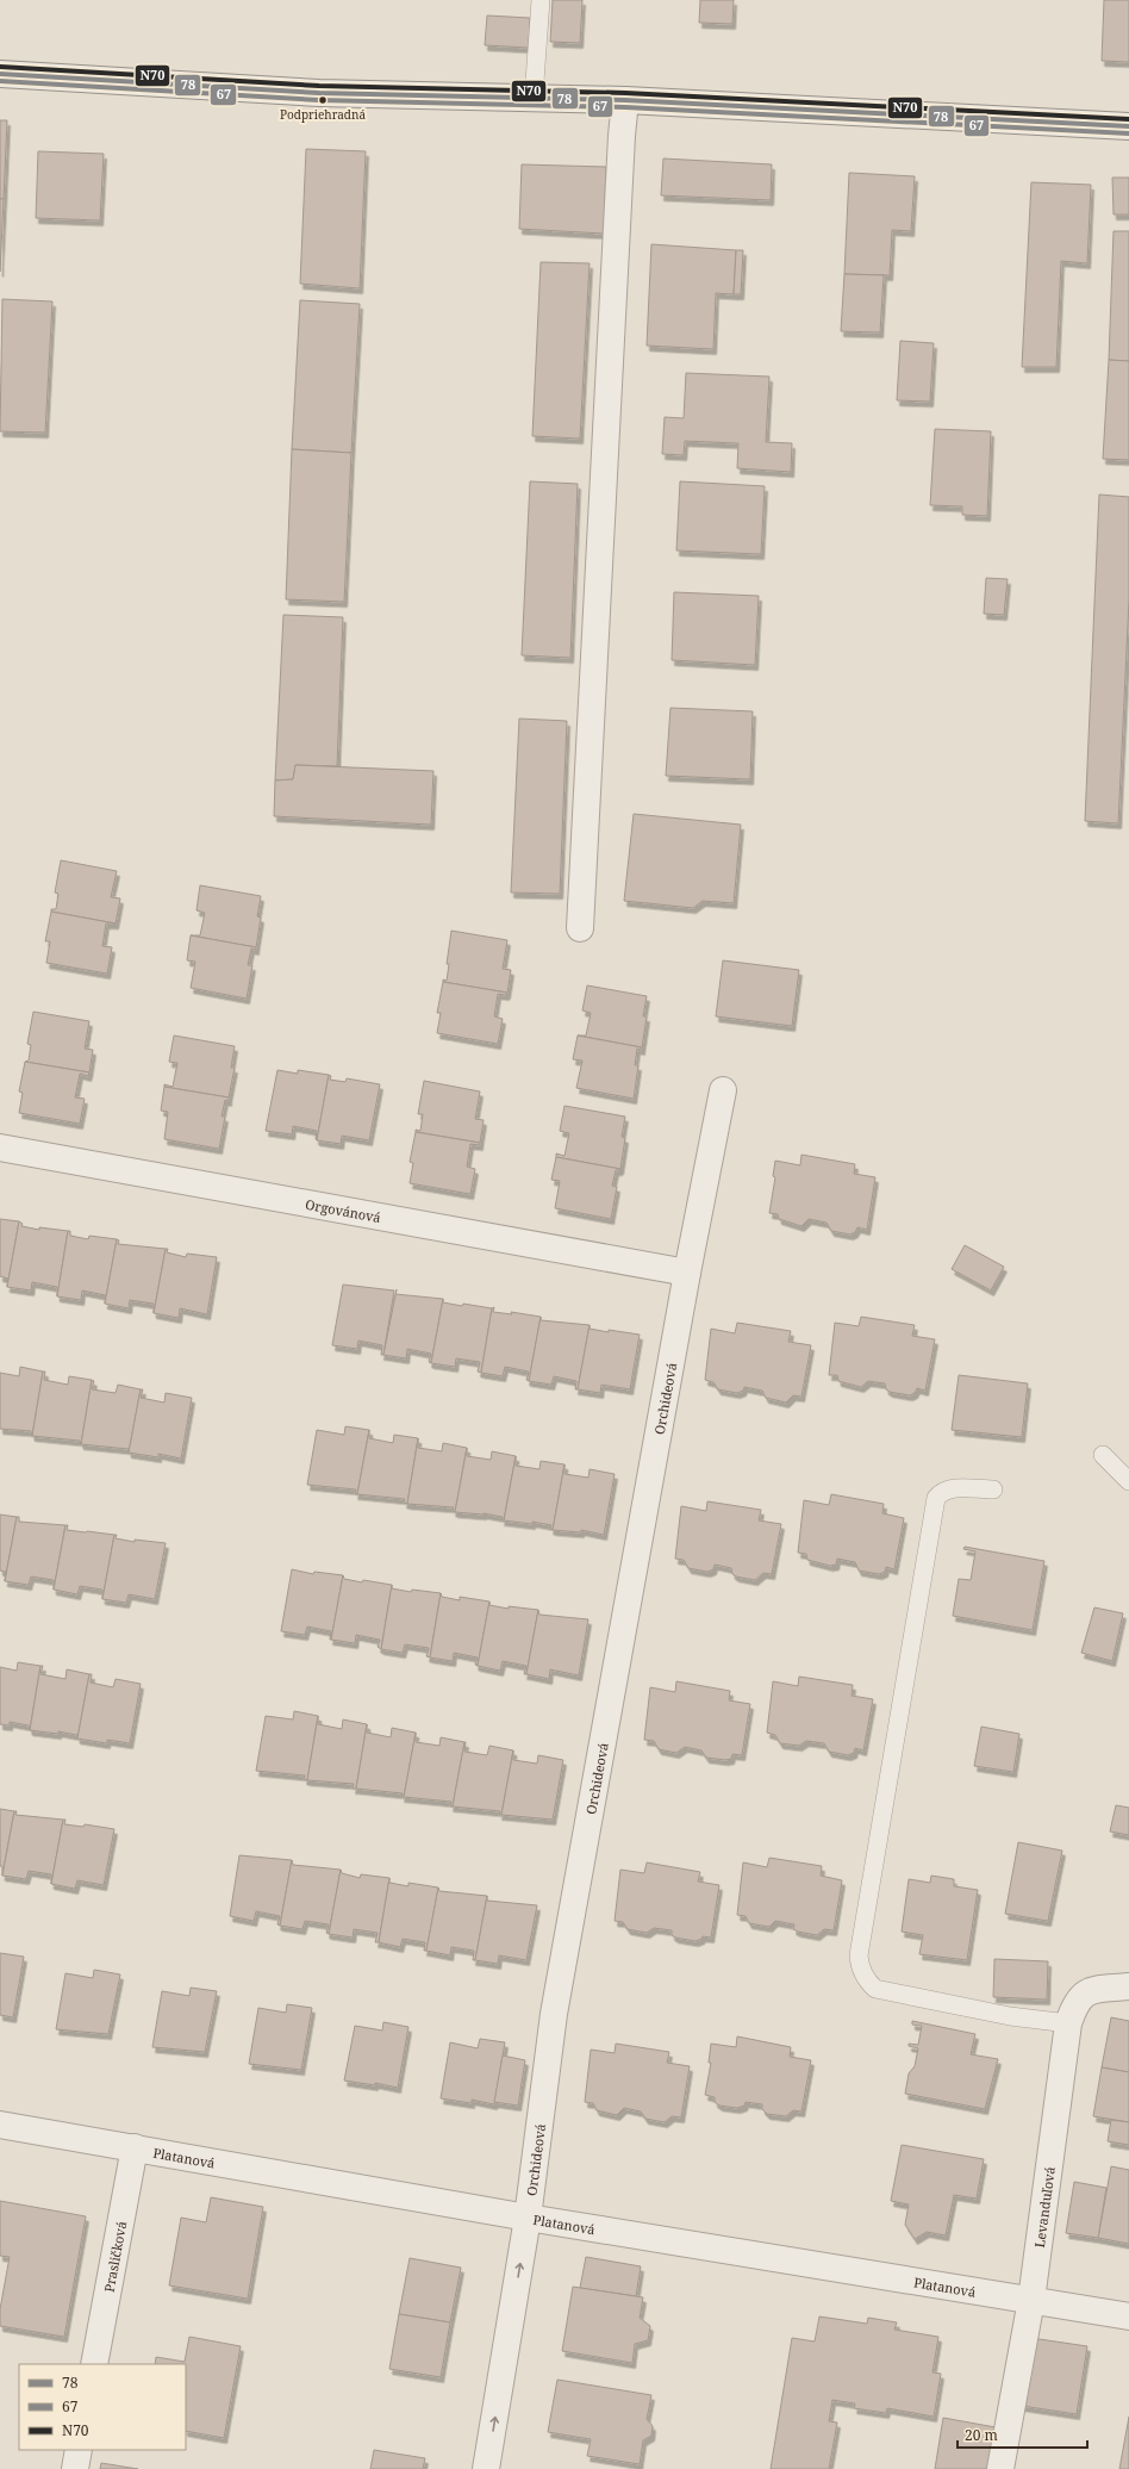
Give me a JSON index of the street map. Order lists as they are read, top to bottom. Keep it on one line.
{"streets":{"street":["Orgovánová","Orchideová","Platanová","Levanduľová","Prasličková"]},"crossings":[["Orgovánová","Orchideová"],["Orchideová","Platanová"],["Platanová","Levanduľová"],["Platanová","Prasličková"]],"places":["Podpriehradná"],"lines":["transit line N70","transit line 78","transit line 67"],"legend":["78","67","N70"],"scale_bar":"20 m"}
